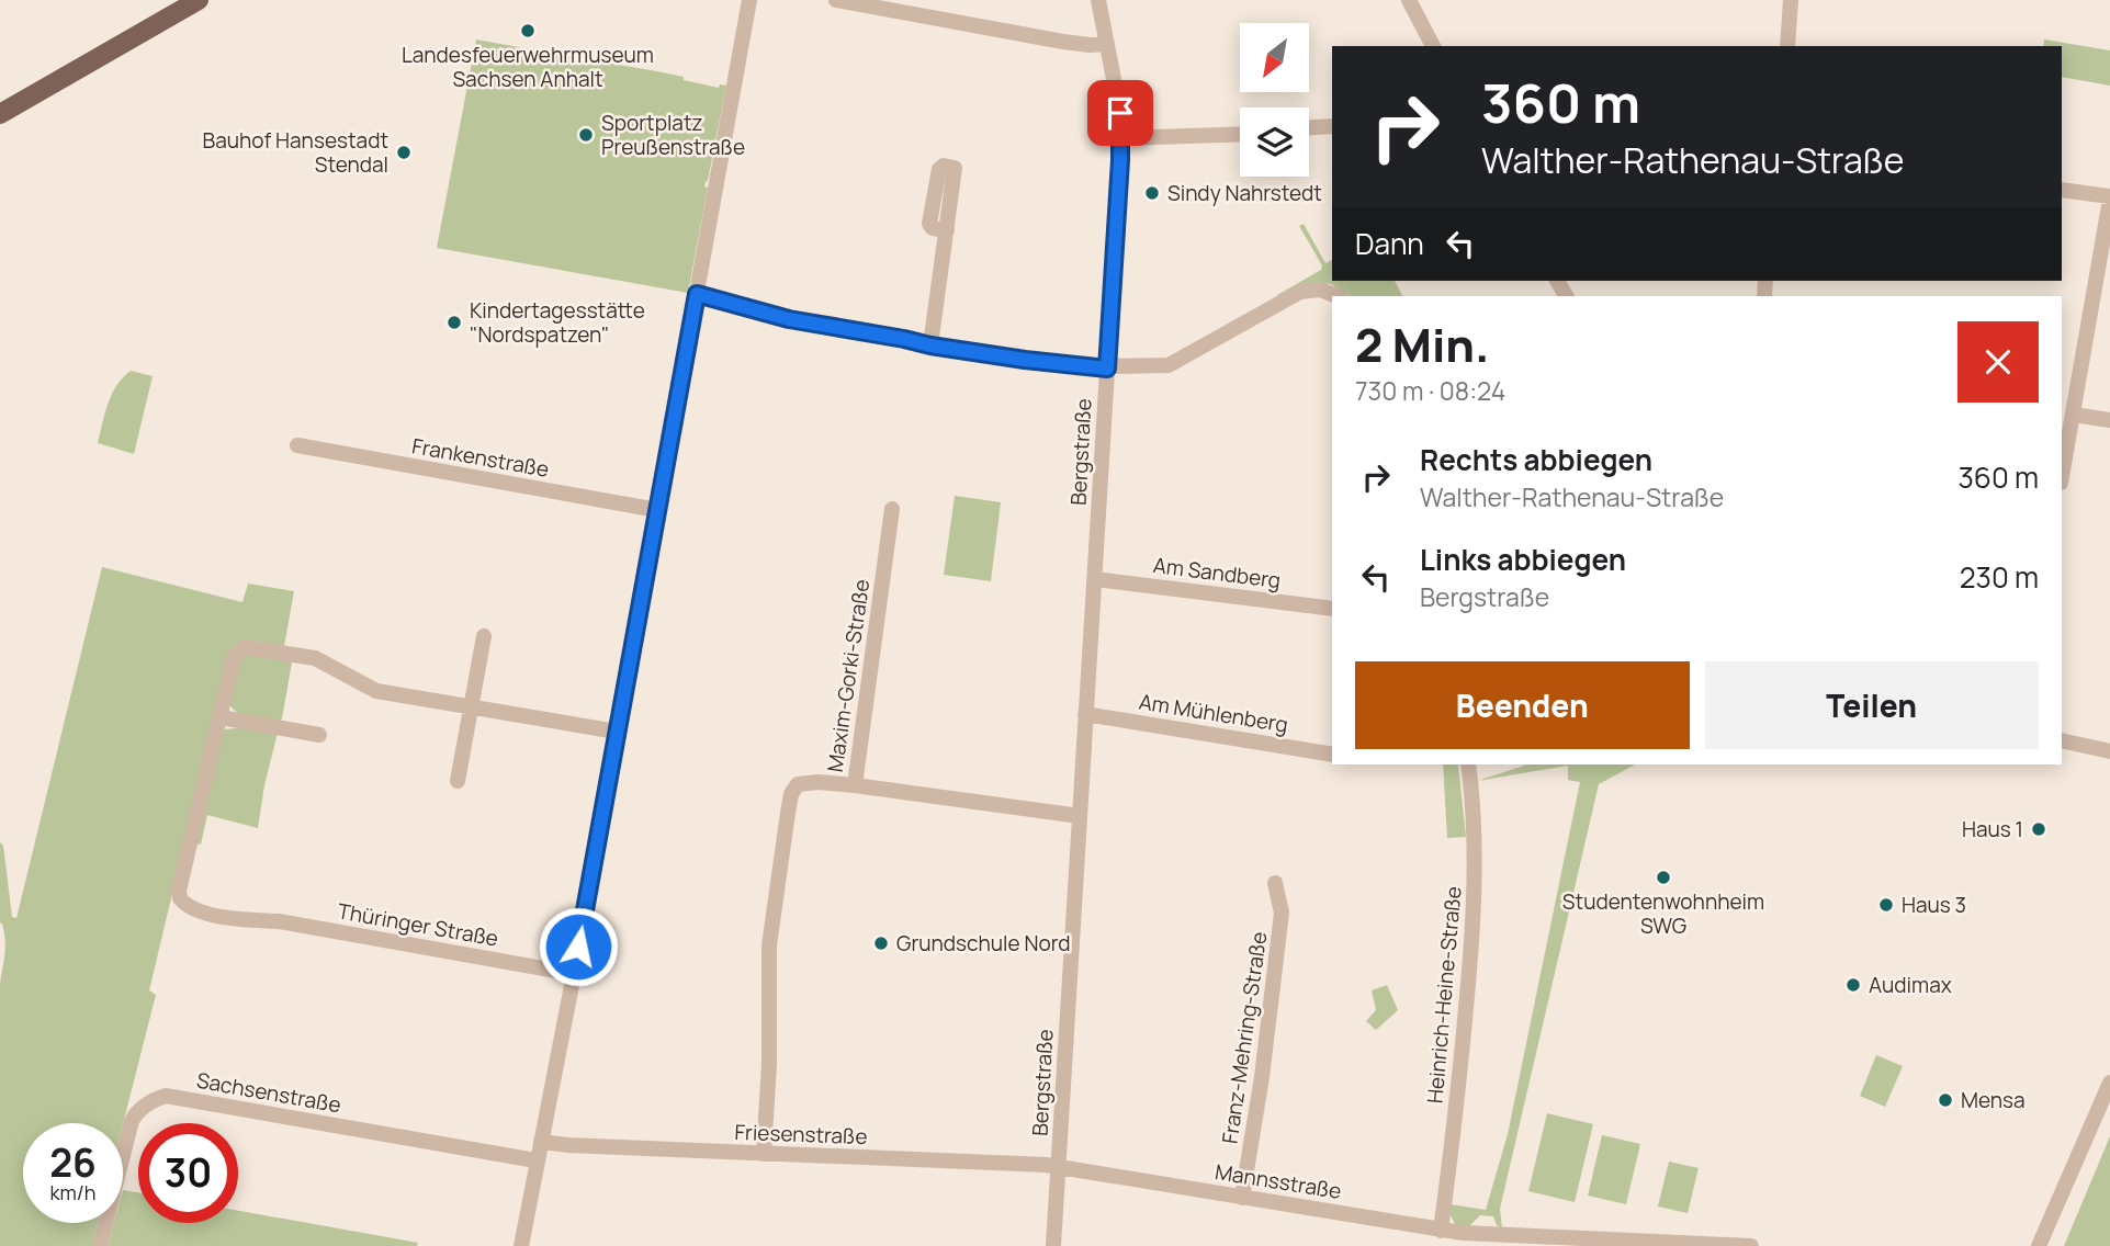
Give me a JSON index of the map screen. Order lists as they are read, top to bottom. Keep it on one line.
{"streets":{"street":["Bergstraße","Frankenstraße","Am Sandberg","Maxim-Gorki-Straße","Am Mühlenberg","Thüringer Straße","Heinrich-Heine-Straße","Franz-Mehring-Straße","Sachsenstraße","Friesenstraße","Mannsstraße"]},"crossings":[["Bergstraße","Am Sandberg"],["Bergstraße","Am Mühlenberg"],["Bergstraße","Friesenstraße"],["Bergstraße","Mannsstraße"],["Maxim-Gorki-Straße","Friesenstraße"],["Heinrich-Heine-Straße","Mannsstraße"],["Franz-Mehring-Straße","Mannsstraße"],["Friesenstraße","Mannsstraße"]],"places":["Landesfeuerwehrmuseum Sachsen Anhalt","Sportplatz Preußenstraße","Bauhof Hansestadt Stendal","Sindy Nahrstedt","Kindertagesstätte \"Nordspatzen\"","Haus 1","Studentenwohnheim SWG","Haus 3","Grundschule Nord","Audimax","Mensa"],"north":"bottom left","page":{"turn":["360 m","Walther-Rathenau-Straße"],"then":"Dann","heading":["2 Min.","730 m · 08:24"],"list":[{"name":"Rechts abbiegen","note":"Walther-Rathenau-Straße","value":"360 m"},{"name":"Links abbiegen","note":"Bergstraße","value":"230 m"}],"buttons":["Beenden","Teilen"],"speed":"26 km/h","limit":"30"}}
